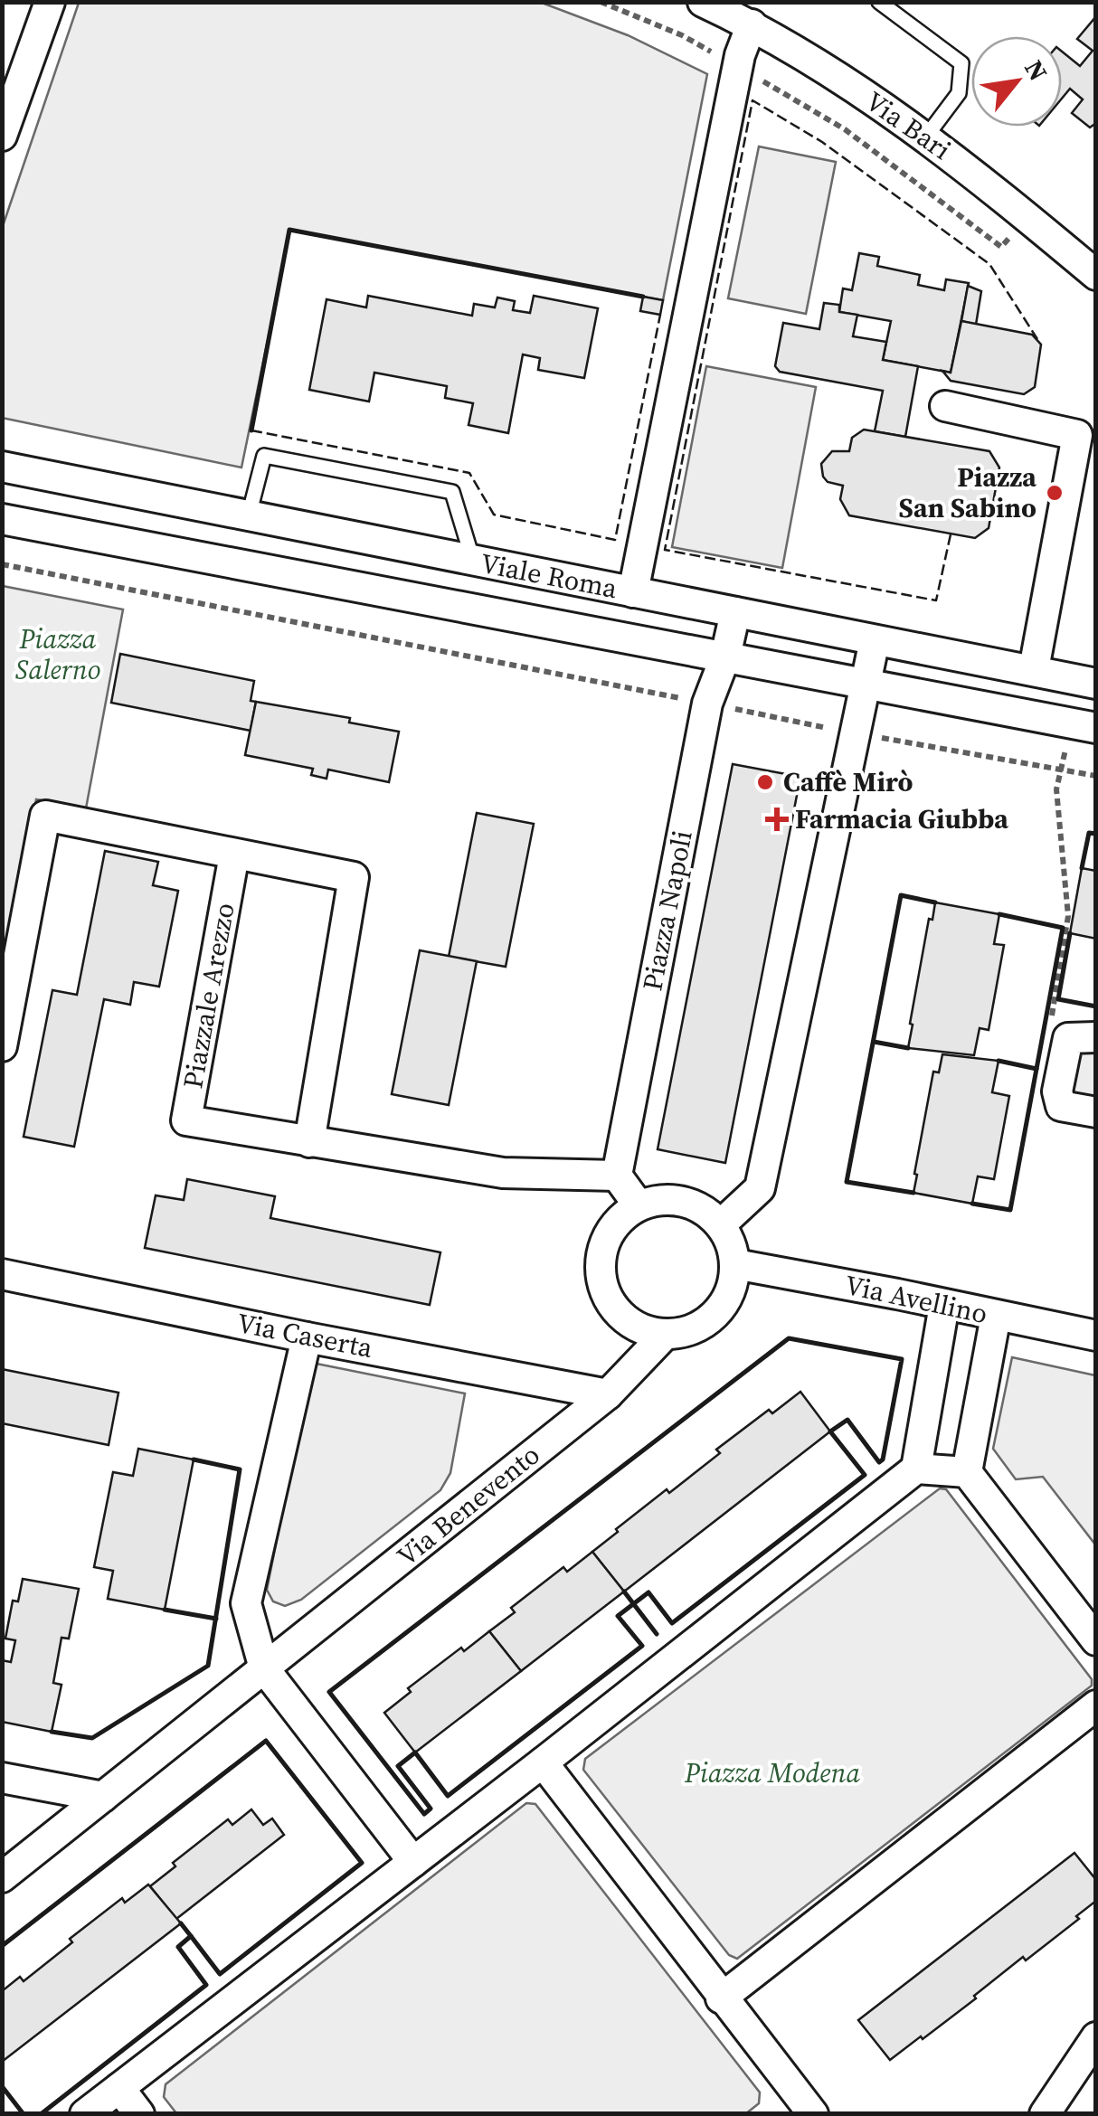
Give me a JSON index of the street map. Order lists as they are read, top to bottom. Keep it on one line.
{"streets":{"street":["Via Bari","Viale Roma","Piazza Napoli","Piazzale Arezzo","Via Avellino","Via Caserta","Via Benevento"]},"crossings":[["Viale Roma","Piazza Napoli"],["Piazza Napoli","Piazzale Arezzo"],["Via Avellino","Via Benevento"],["Via Caserta","Via Benevento"]],"parks":["Piazza Salerno","Piazza Modena"],"places":{"other":["Piazza San Sabino","Caffè Mirò"],"health":["Farmacia Giubba"]},"north":"top right"}
